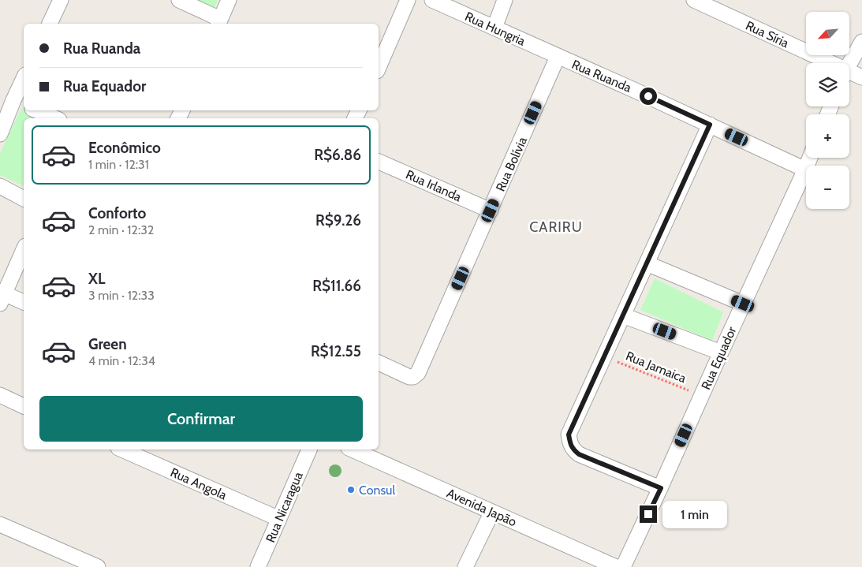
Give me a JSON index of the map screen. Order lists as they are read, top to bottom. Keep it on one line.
{"streets":{"street":["Rua Hungria","Rua Síria","Rua Ruanda","Rua Bolívia","Rua Irlanda","Rua Equador","Rua Angola","Rua Nicaragua","Avenida Japão"],"path":["Rua Jamaica"]},"crossings":[["Rua Hungria","Rua Ruanda"],["Rua Hungria","Rua Bolívia"],["Rua Ruanda","Rua Bolívia"],["Rua Ruanda","Rua Equador"],["Rua Bolívia","Rua Irlanda"],["Rua Equador","Rua Jamaica"],["Rua Angola","Rua Nicaragua"]],"districts":["CARIRU"],"places":["Consul"],"north":"bottom left","page":{"map_buttons":["+","−"],"banner":["Rua Ruanda","Rua Equador"],"list":[{"name":"Econômico","note":"1 min · 12:31","value":"R$6.86"},{"name":"Conforto","note":"2 min · 12:32","value":"R$9.26"},{"name":"XL","note":"3 min · 12:33","value":"R$11.66"},{"name":"Green","note":"4 min · 12:34","value":"R$12.55"}],"buttons":"Confirmar","bubble":"1 min"}}
